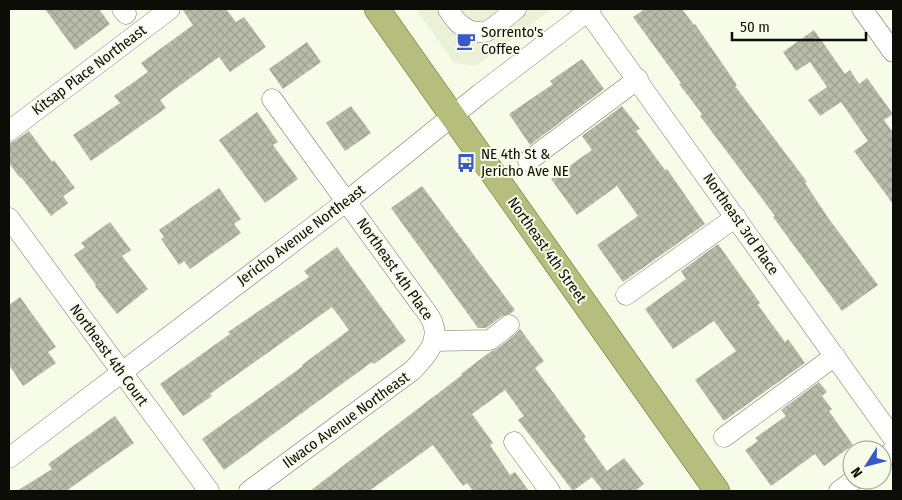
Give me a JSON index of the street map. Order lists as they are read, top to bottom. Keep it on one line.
{"streets":{"main road":["Northeast 4th Street"],"street":["Kitsap Place Northeast","Northeast 3rd Place","Jericho Avenue Northeast","Northeast 4th Place","Northeast 4th Court","Ilwaco Avenue Northeast"]},"crossings":[["Northeast 3rd Place","Jericho Avenue Northeast"],["Jericho Avenue Northeast","Northeast 4th Street"],["Jericho Avenue Northeast","Northeast 4th Place"],["Jericho Avenue Northeast","Northeast 4th Court"],["Northeast 4th Place","Ilwaco Avenue Northeast"]],"places":{"cafe":["Sorrento's Coffee"],"bus stop":["NE 4th St & Jericho Ave NE"]},"scale_bar":"50 m","north":"bottom left"}
